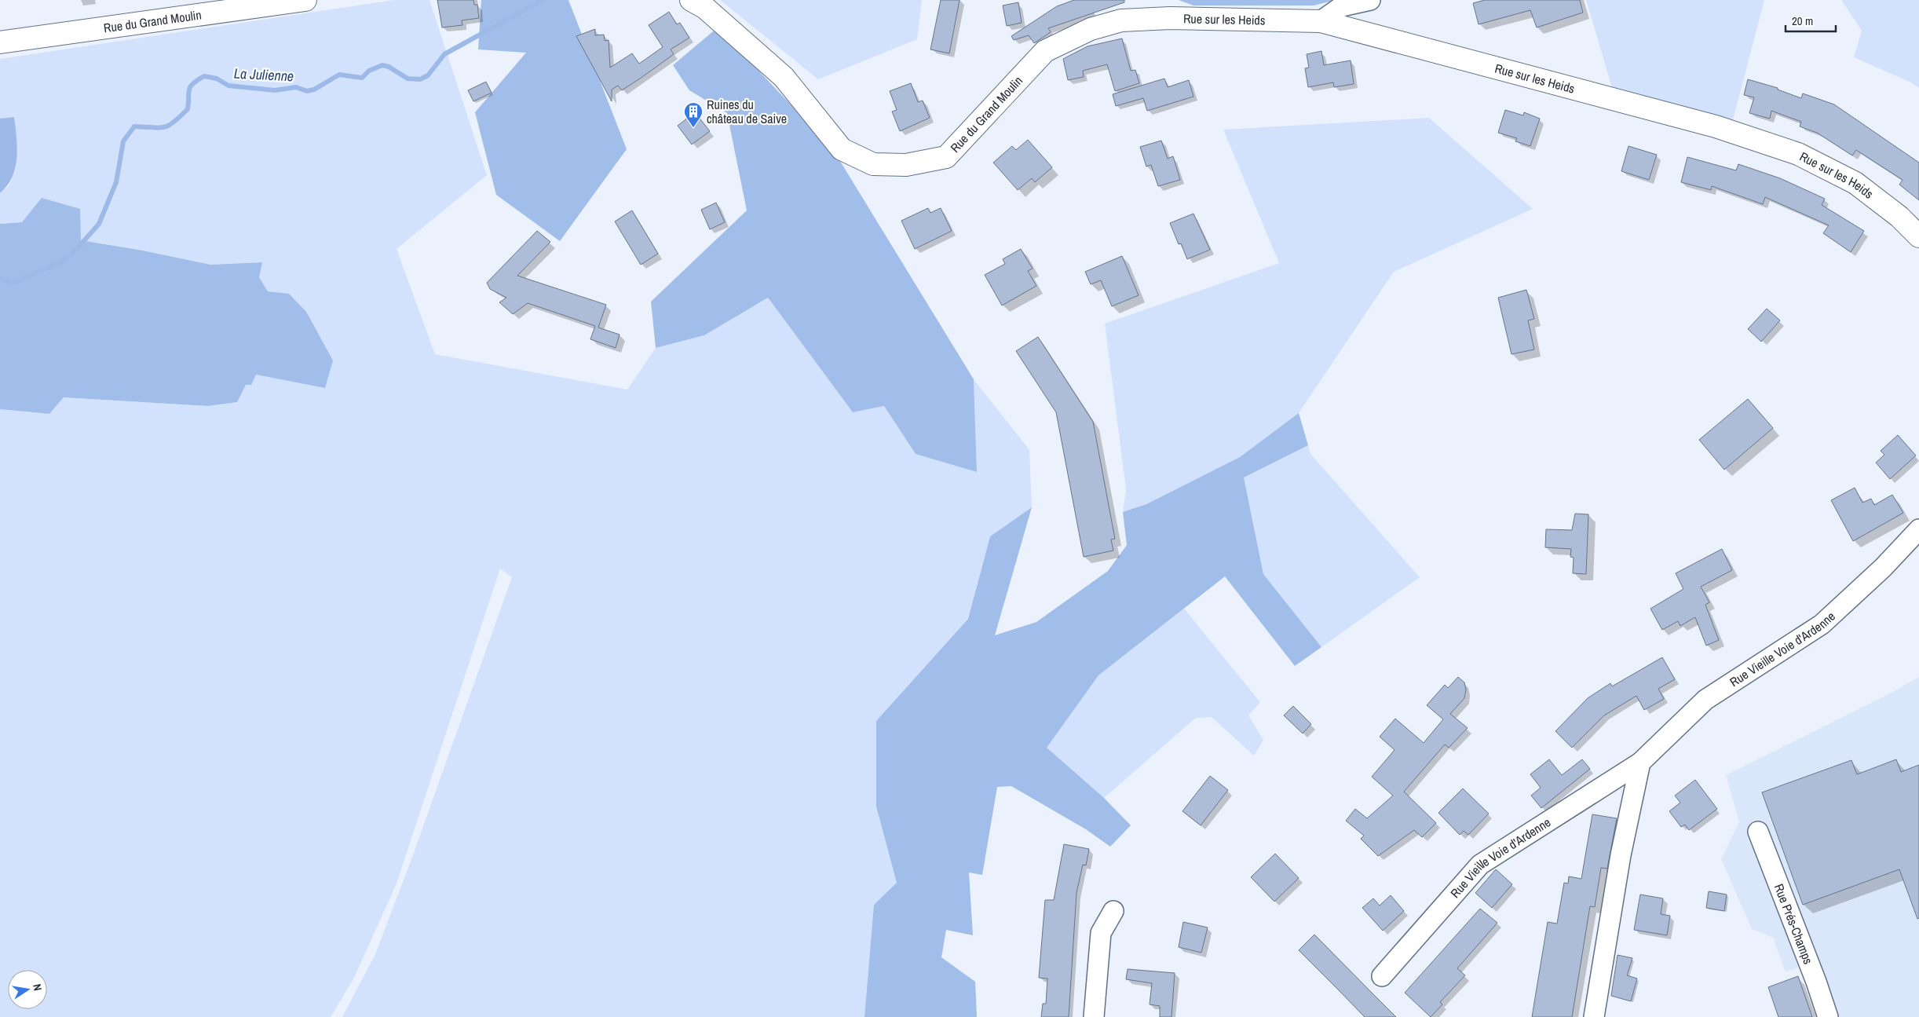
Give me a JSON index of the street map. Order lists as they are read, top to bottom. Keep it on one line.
{"streets":{"street":["Rue sur les Heids","Rue du Grand Moulin","Rue Vieille Voie d'Ardenne","Rue Prés-Champs"]},"crossings":[["Rue sur les Heids","Rue du Grand Moulin"]],"water":["La Julienne"],"places":{"building":["Ruines du château de Saive"]},"scale_bar":"20 m","north":"right"}
